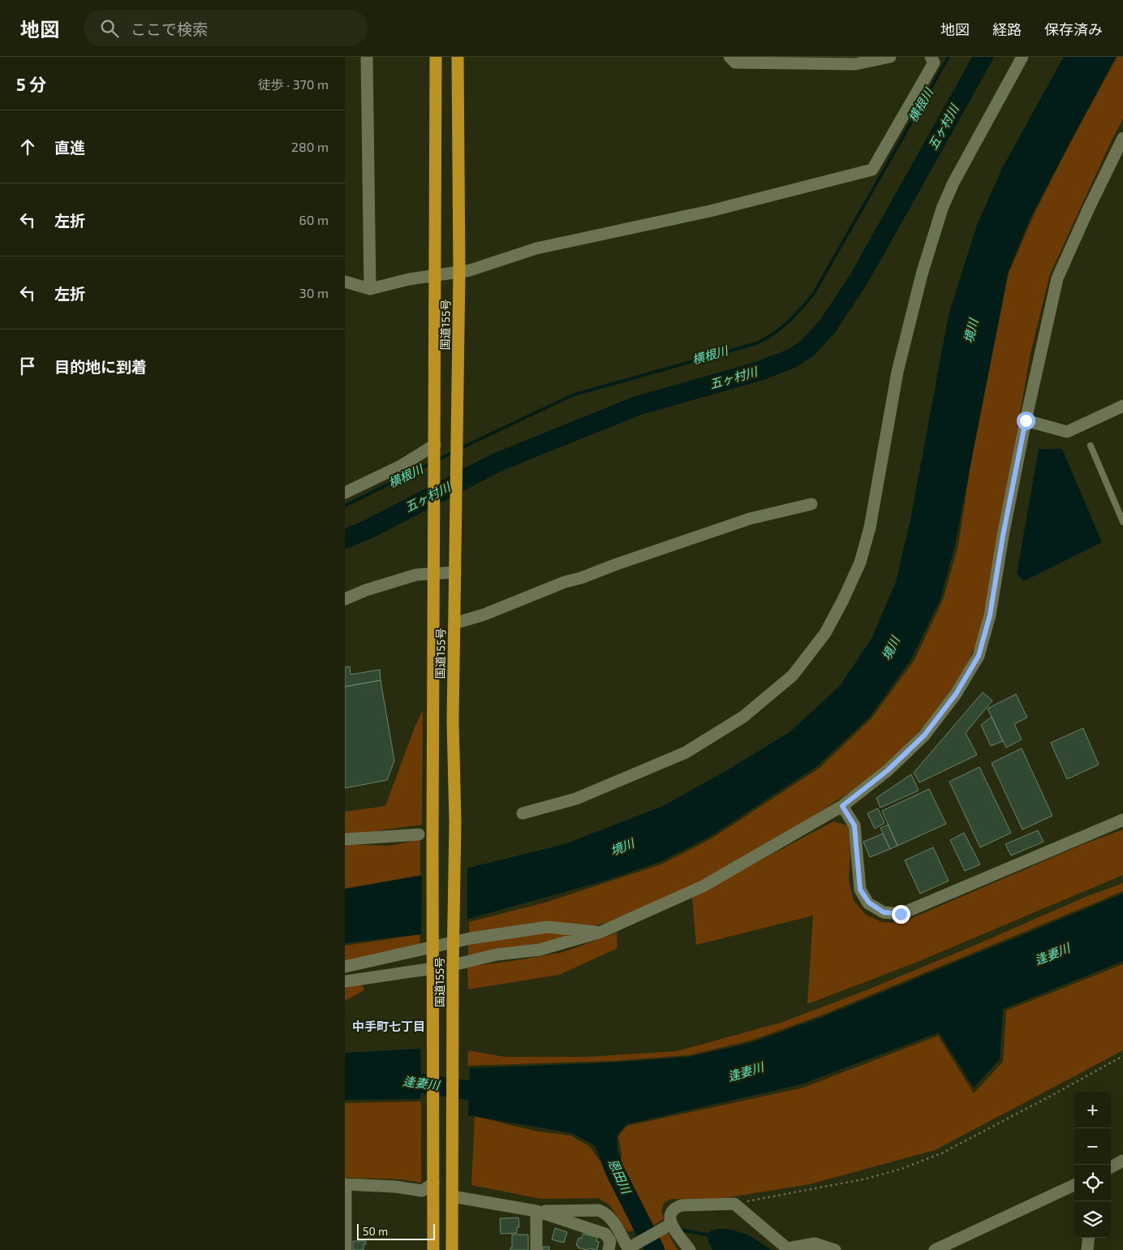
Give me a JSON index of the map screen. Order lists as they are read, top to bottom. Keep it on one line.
{"streets":{"highway":["国道155号"]},"districts":["中手町七丁目"],"water":["横根川","五ヶ村川","境川","逢妻川","恩田川"],"scale_bar":"50 m","page":{"header":"地図","search":"ここで検索","nav":["地図","経路","保存済み"],"heading":["5 分","徒歩 · 370 m"],"list":[["直進","280 m"],["左折","60 m"],["左折","30 m"],"目的地に到着"],"map_buttons":["+","−"],"scale":"50 m"}}
